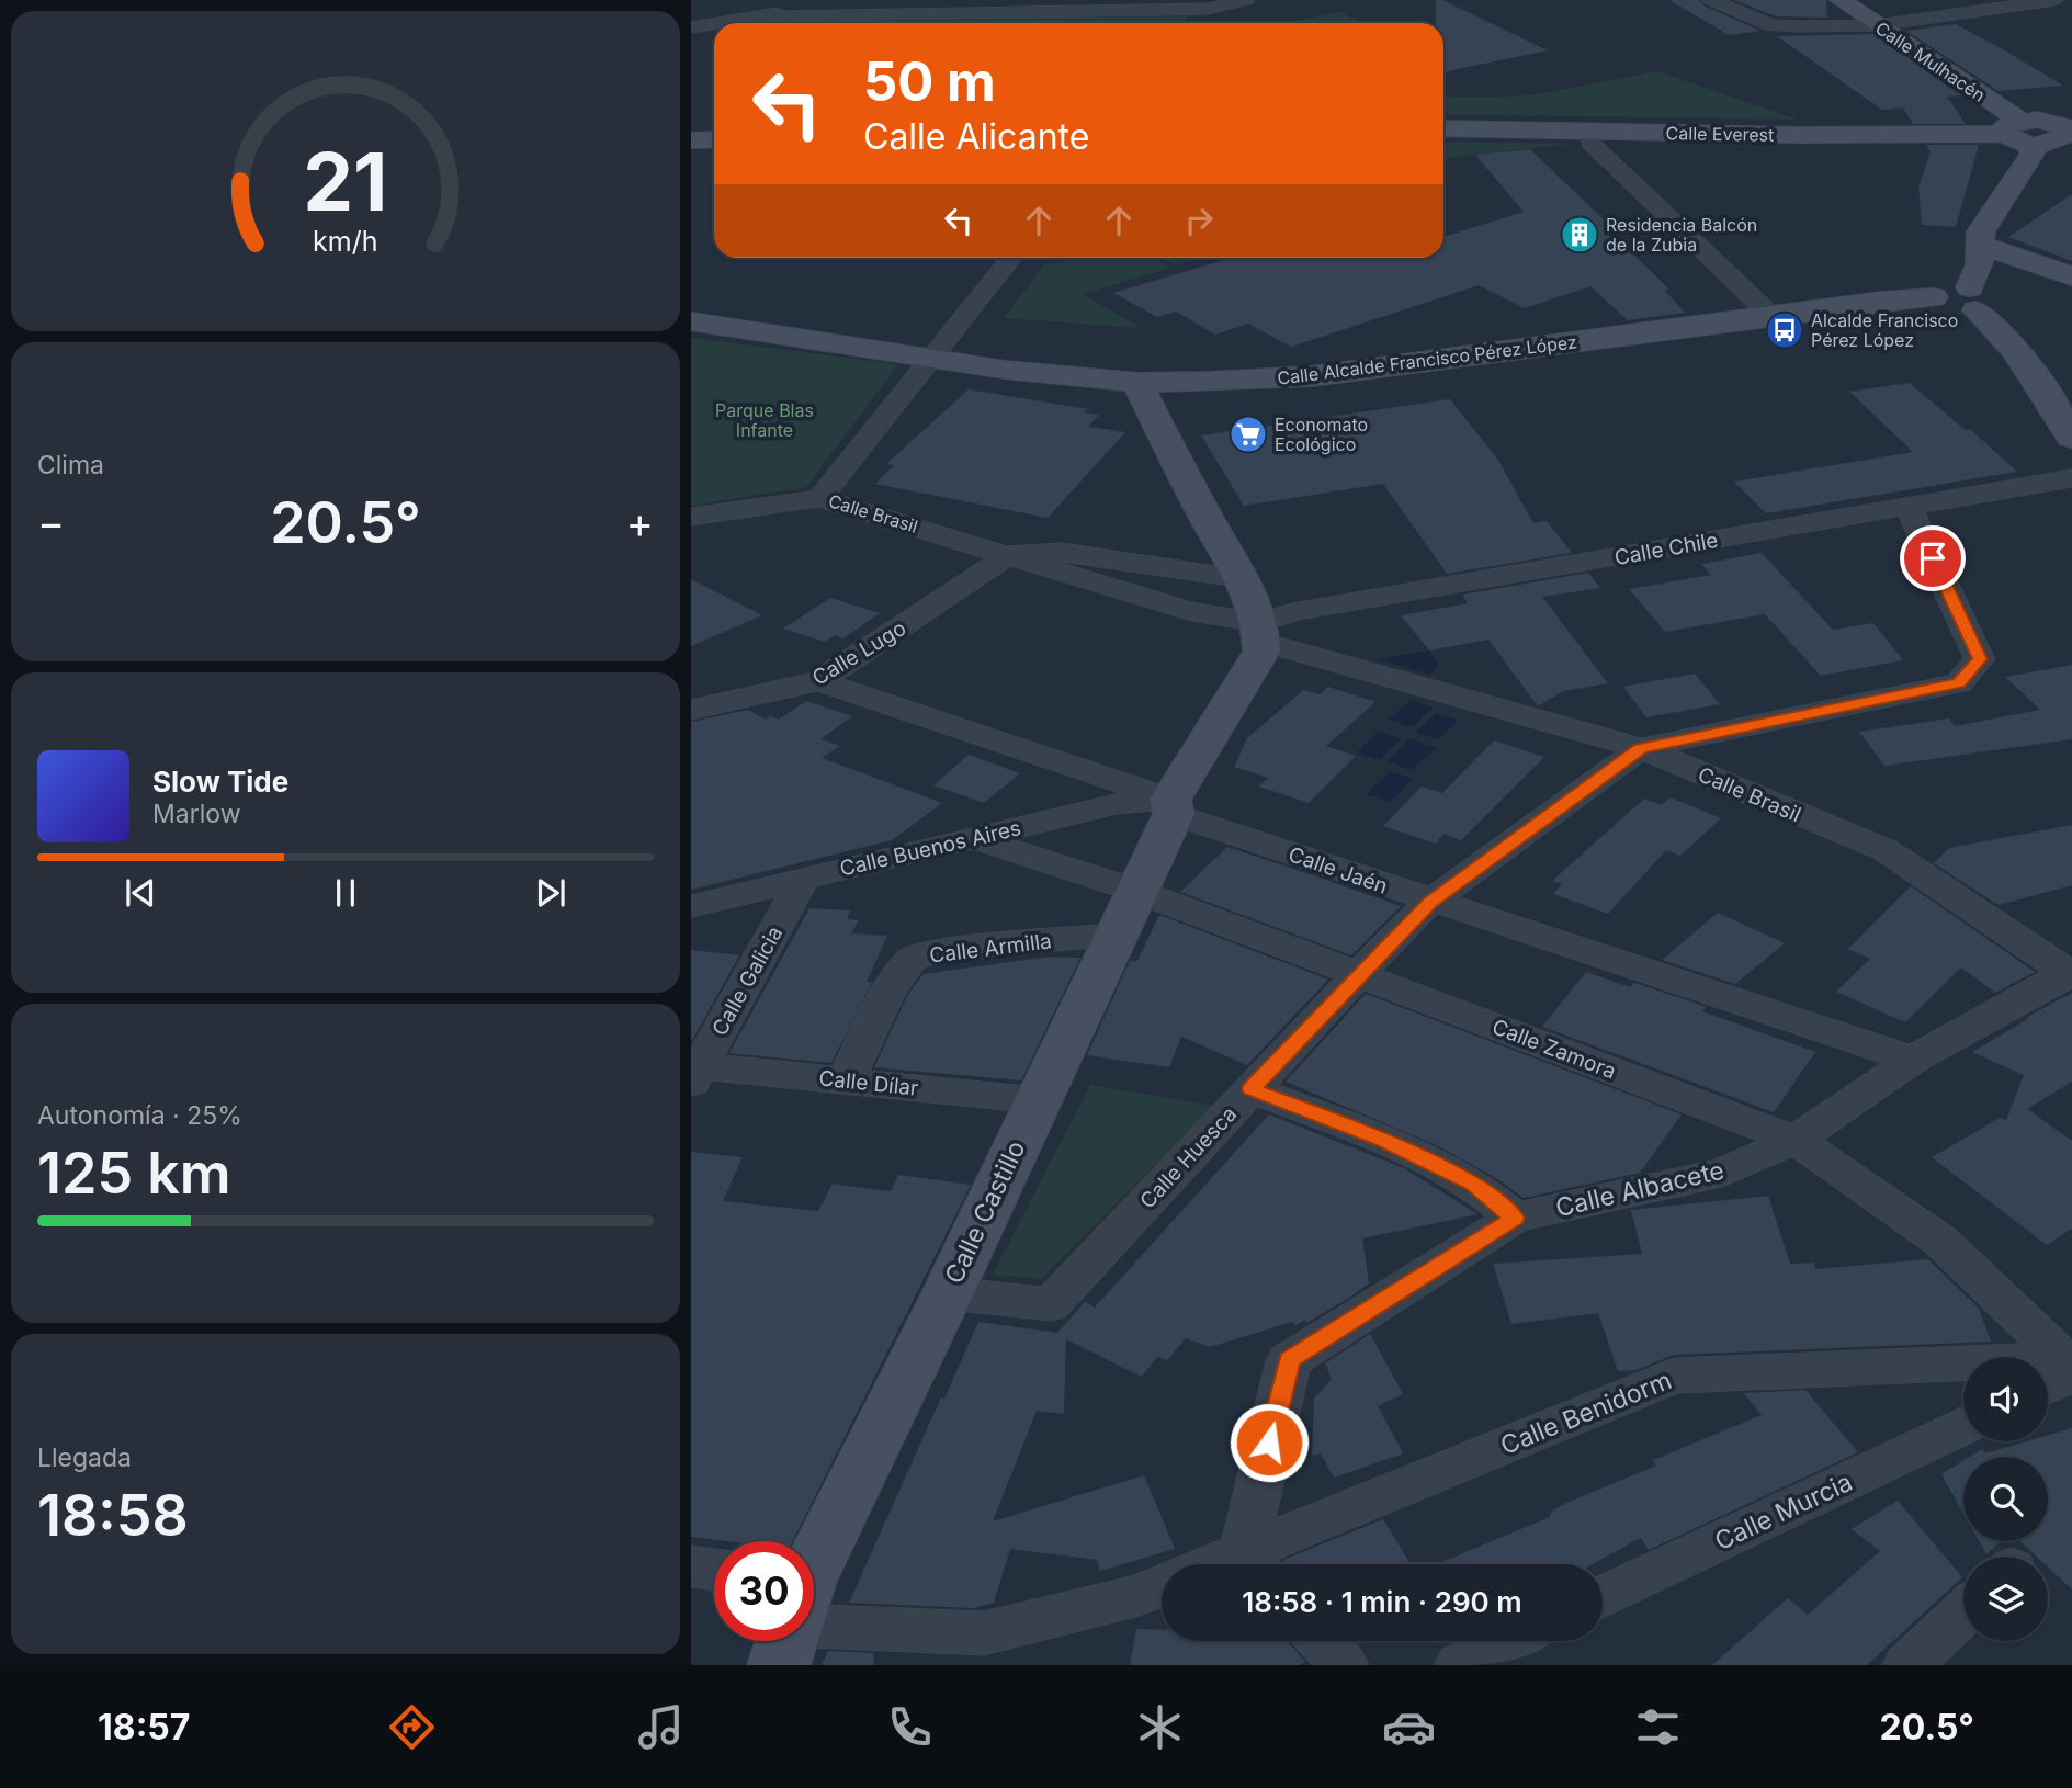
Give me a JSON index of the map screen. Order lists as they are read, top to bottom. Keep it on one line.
{"streets":{"street":["Calle Mulhacén","Calle Everest","Calle Alcalde Francisco Pérez López","Calle Brasil","Calle Chile","Calle Lugo","Calle Buenos Aires","Calle Jaén","Calle Armilla","Calle Galicia","Calle Zamora","Calle Dílar","Calle Huesca","Calle Albacete","Calle Castillo","Calle Benidorm","Calle Murcia"]},"crossings":[["Calle Mulhacén","Calle Everest"],["Calle Alcalde Francisco Pérez López","Calle Brasil"],["Calle Brasil","Calle Chile"],["Calle Brasil","Calle Lugo"],["Calle Brasil","Calle Huesca"],["Calle Brasil","Calle Albacete"],["Calle Brasil","Calle Castillo"],["Calle Chile","Calle Castillo"],["Calle Lugo","Calle Jaén"],["Calle Buenos Aires","Calle Jaén"],["Calle Buenos Aires","Calle Galicia"],["Calle Buenos Aires","Calle Zamora"],["Calle Buenos Aires","Calle Castillo"],["Calle Jaén","Calle Huesca"],["Calle Jaén","Calle Albacete"],["Calle Jaén","Calle Castillo"],["Calle Armilla","Calle Zamora"],["Calle Armilla","Calle Dílar"],["Calle Armilla","Calle Castillo"],["Calle Galicia","Calle Dílar"],["Calle Zamora","Calle Huesca"],["Calle Zamora","Calle Albacete"],["Calle Zamora","Calle Castillo"],["Calle Zamora","Calle Benidorm"],["Calle Dílar","Calle Castillo"],["Calle Huesca","Calle Castillo"]],"parks":["Parque Blas Infante"],"places":{"building":["Residencia Balcón de la Zubia"],"bus stop":["Alcalde Francisco Pérez López"],"supermarket":["Economato Ecológico"]},"page":{"turn":["50 m","Calle Alicante"],"tile":["Clima",["Autonomía · 25%","125 km"],["Llegada","18:58"]],"heat":["−","20.5°","+"],"song":["Slow Tide","Marlow"],"limit":"30","trip":"18:58 · 1 min · 290 m","tabs":["18:57","20.5°"],"gauge":["21","km/h"]}}
